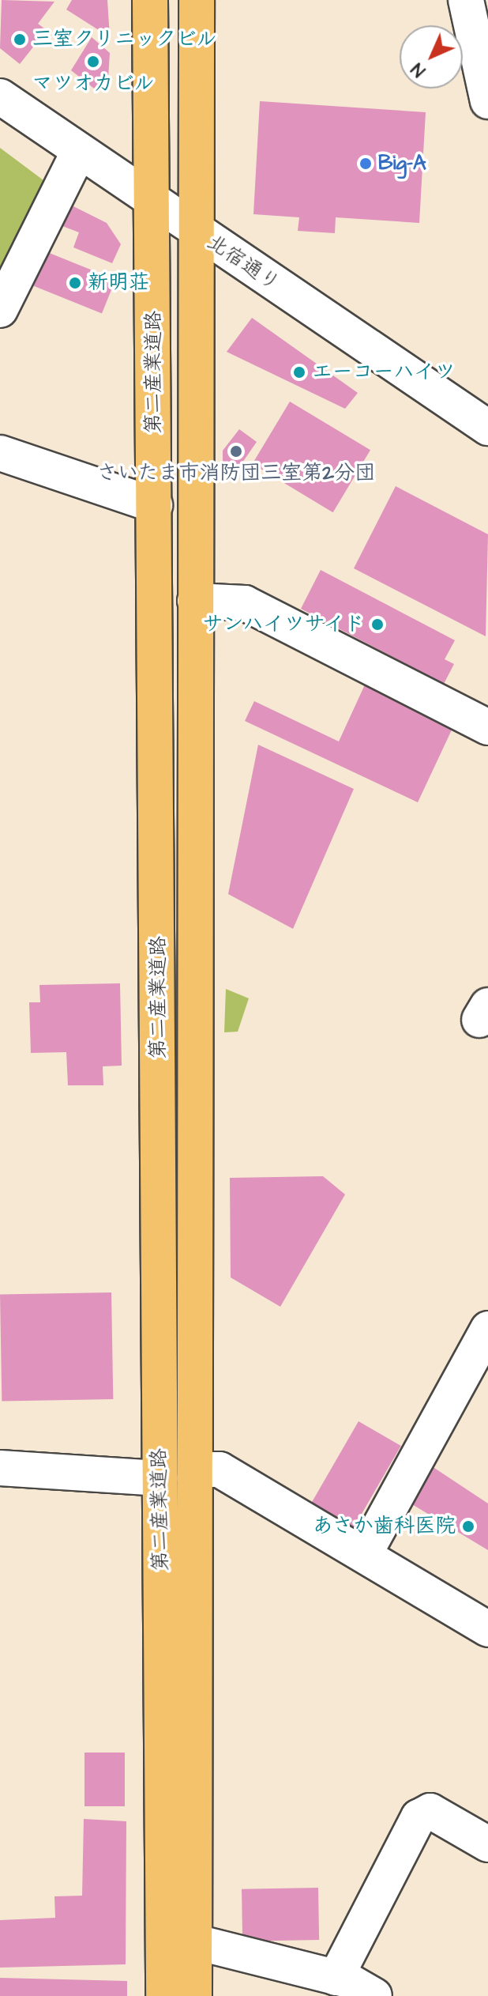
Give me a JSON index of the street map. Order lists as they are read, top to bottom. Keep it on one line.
{"streets":{"main road":["第二産業道路"],"street":["北宿通り"]},"crossings":[["北宿通り","第二産業道路"]],"places":["三室クリニックビル","マツオカビル","Big-A","新明荘","エーコーハイツ","さいたま市消防団三室第2分団","サンハイツサイド","あさか歯科医院"],"north":"bottom left"}
